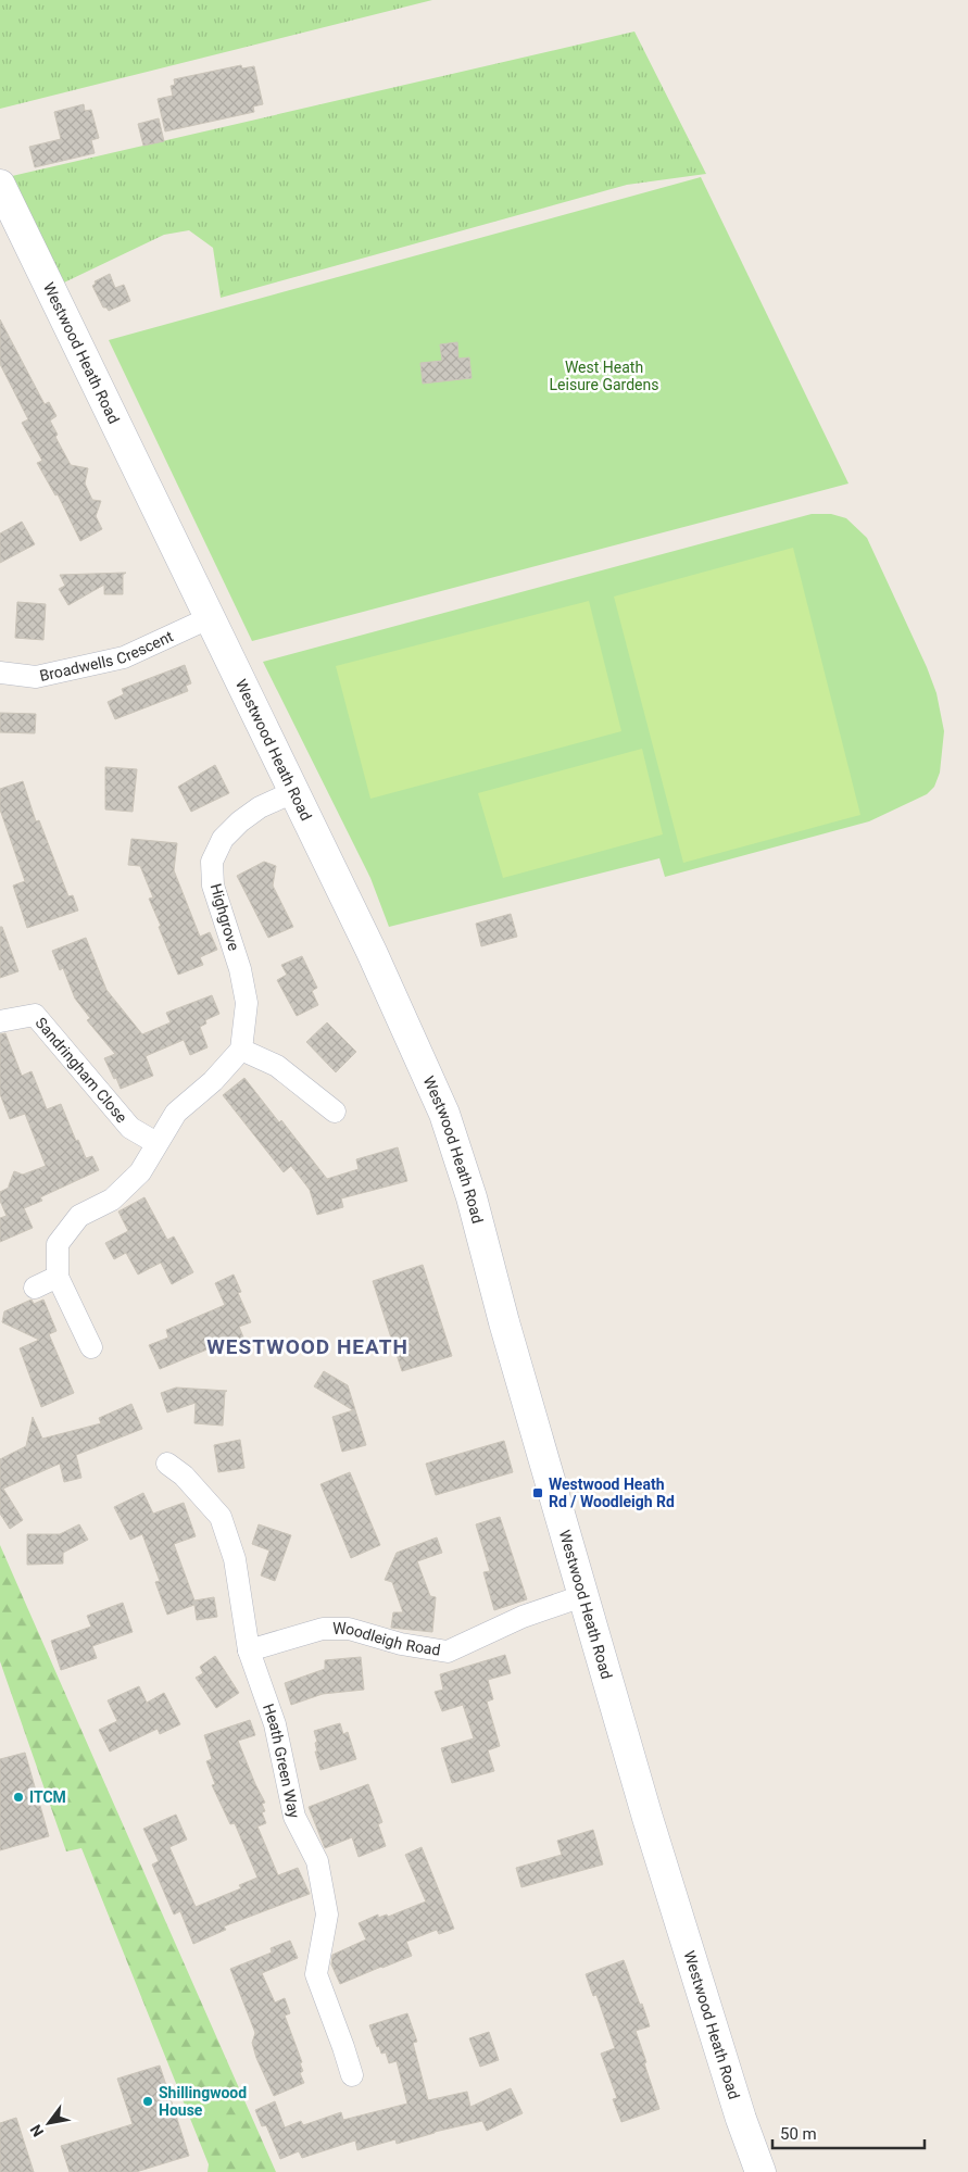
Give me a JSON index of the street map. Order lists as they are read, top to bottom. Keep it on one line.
{"streets":{"street":["Westwood Heath Road","Broadwells Crescent","Highgrove","Sandringham Close","Woodleigh Road","Heath Green Way"]},"crossings":[["Westwood Heath Road","Broadwells Crescent"],["Westwood Heath Road","Highgrove"],["Westwood Heath Road","Woodleigh Road"],["Woodleigh Road","Heath Green Way"]],"districts":["WESTWOOD HEATH"],"parks":["West Heath Leisure Gardens"],"places":{"transit":["Westwood Heath Rd / Woodleigh Rd"],"other":["ITCM","Shillingwood House"]},"scale_bar":"50 m","north":"bottom left"}
